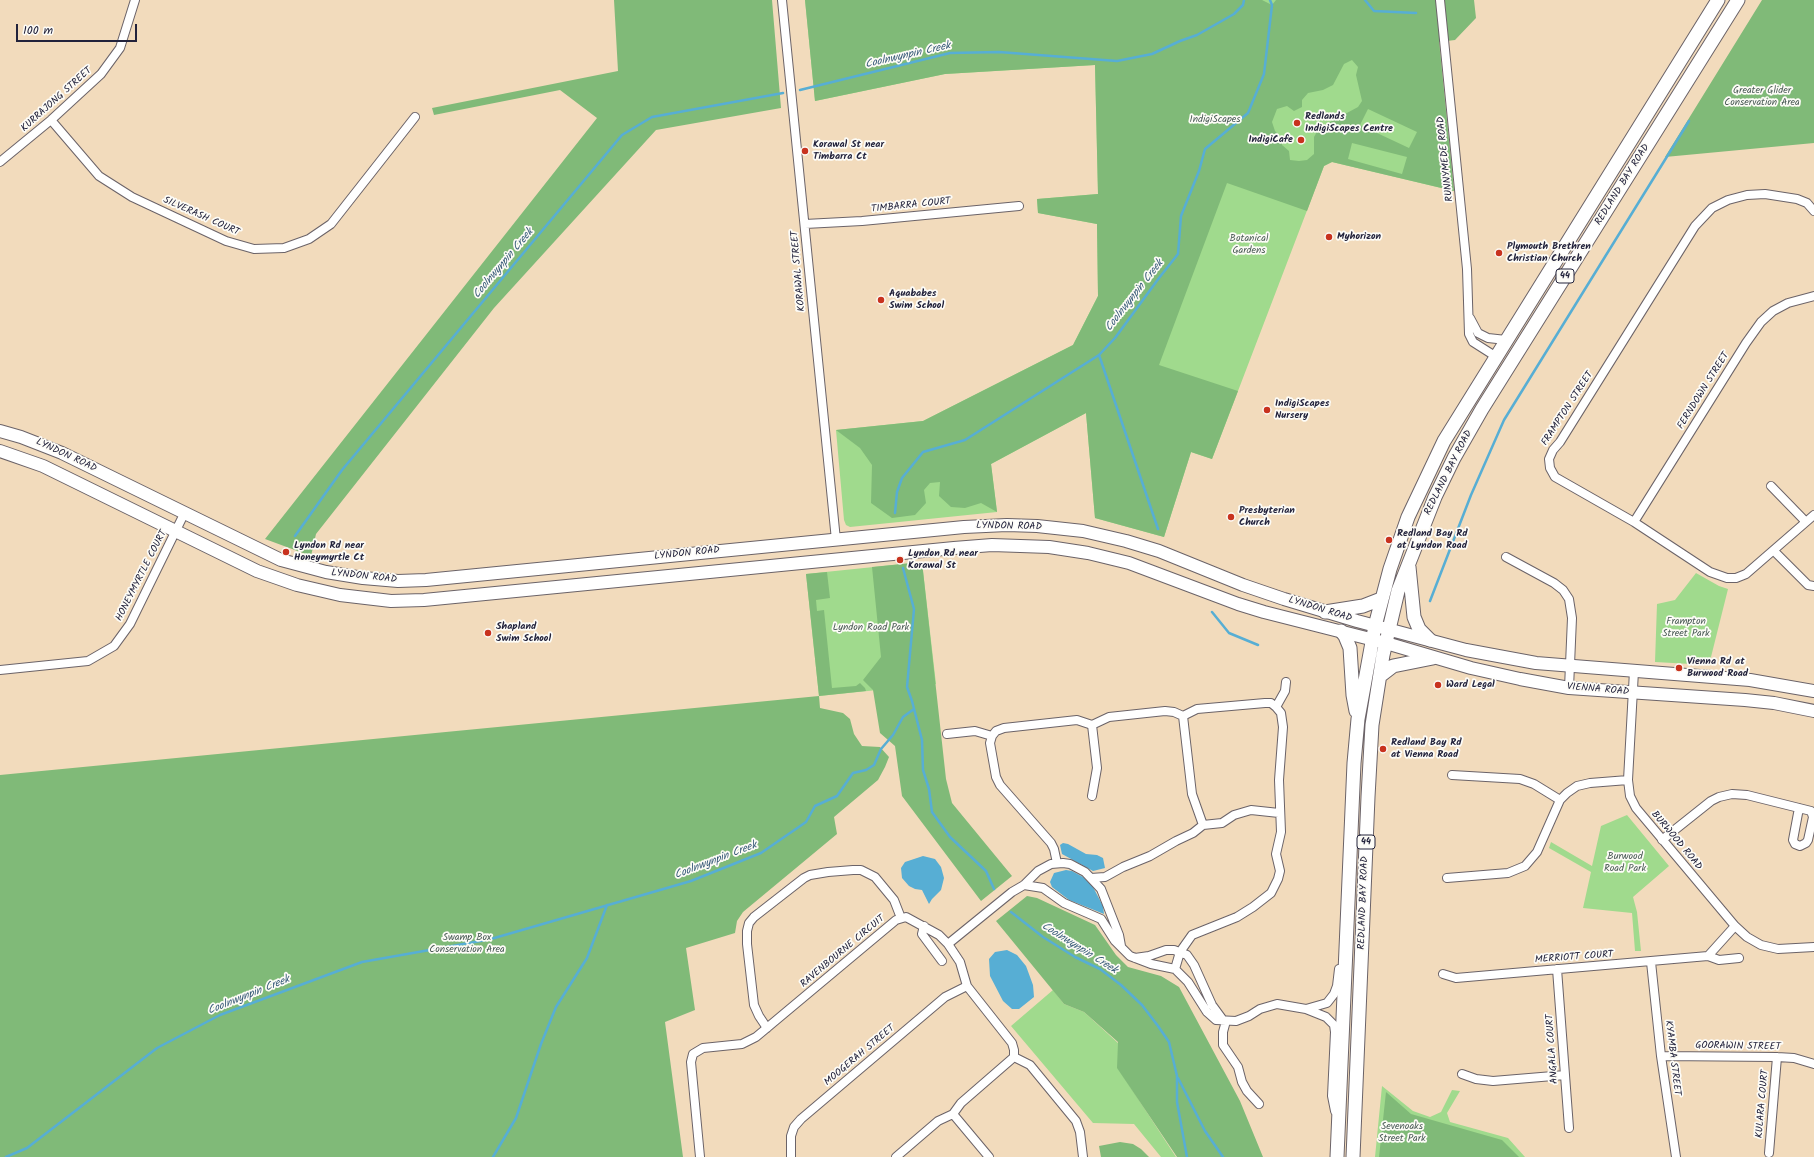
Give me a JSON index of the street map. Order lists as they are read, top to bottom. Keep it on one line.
{"streets":{"main road":["REDLAND BAY ROAD","44","LYNDON ROAD","VIENNA ROAD"],"street":["KURRAJONG STREET","RUNNYMEDE ROAD","TIMBARRA COURT","SILVERASH COURT","KORAWAL STREET","FERNDOWN STREET","FRAMPTON STREET","HONEYMYRTLE COURT","BURWOOD ROAD","RAVENBOURNE CIRCUIT","MERRIOTT COURT","GOORAWIN STREET","ANGALA COURT","MOOGERAH STREET","KYAMBA STREET","KULARA COURT"]},"crossings":[["KURRAJONG STREET","SILVERASH COURT"],["RUNNYMEDE ROAD","REDLAND BAY ROAD"],["REDLAND BAY ROAD","LYNDON ROAD"],["REDLAND BAY ROAD","VIENNA ROAD"],["TIMBARRA COURT","KORAWAL STREET"],["KORAWAL STREET","LYNDON ROAD"],["FERNDOWN STREET","FRAMPTON STREET"],["LYNDON ROAD","HONEYMYRTLE COURT"],["LYNDON ROAD","VIENNA ROAD"],["VIENNA ROAD","BURWOOD ROAD"],["RAVENBOURNE CIRCUIT","MOOGERAH STREET"],["MERRIOTT COURT","ANGALA COURT"],["MERRIOTT COURT","KYAMBA STREET"],["GOORAWIN STREET","KYAMBA STREET"],["GOORAWIN STREET","KULARA COURT"]],"water":["Coolnwynpin Creek"],"parks":["Greater Glider Conservation Area","IndigiScapes","Botanical Gardens","Frampton Street Park","Lyndon Road Park","Burwood Road Park","Swamp Box Conservation Area","Sevenoaks Street Park"],"places":["Redlands IndigiScapes Centre","IndigiCafe","Korawal St near Timbarra Ct","Myhorizon","Plymouth Brethren Christian Church","Aquababes Swim School","IndigiScapes Nursery","Presbyterian Church","Redland Bay Rd at Lyndon Road","Lyndon Rd near Honeymyrtle Ct","Lyndon Rd near Korawal St","Shapland Swim School","Vienna Rd at Burwood Road","Ward Legal","Redland Bay Rd at Vienna Road"],"scale_bar":"100 m"}
